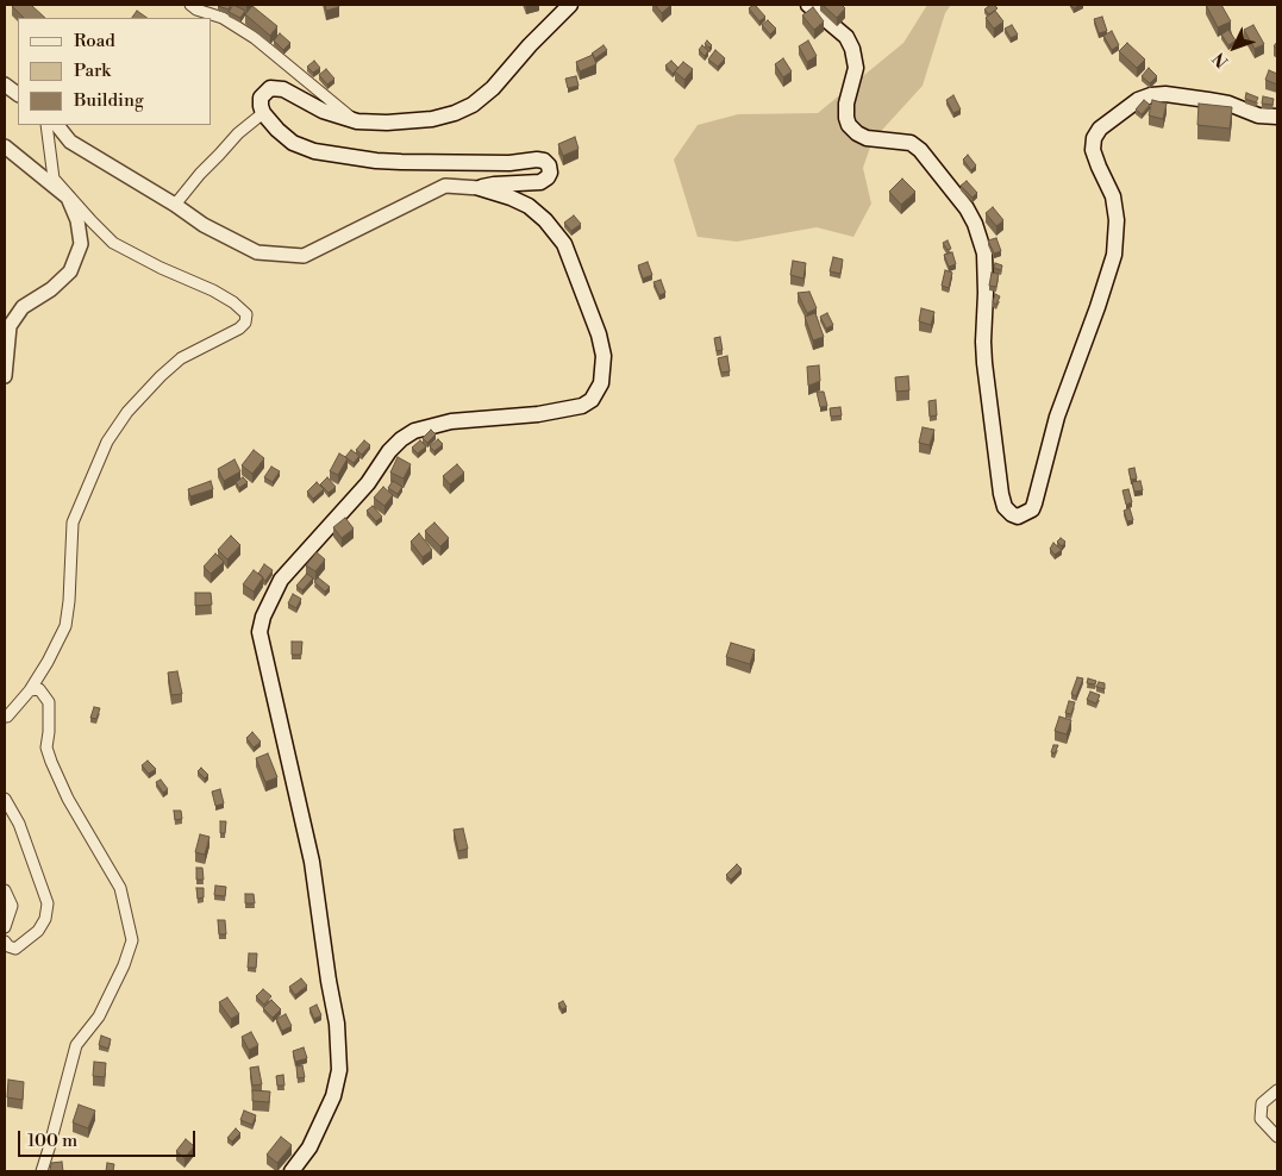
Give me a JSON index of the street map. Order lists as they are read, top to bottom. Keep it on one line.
{"legend":["Road","Park","Building"],"scale_bar":"100 m","north":"bottom left"}
